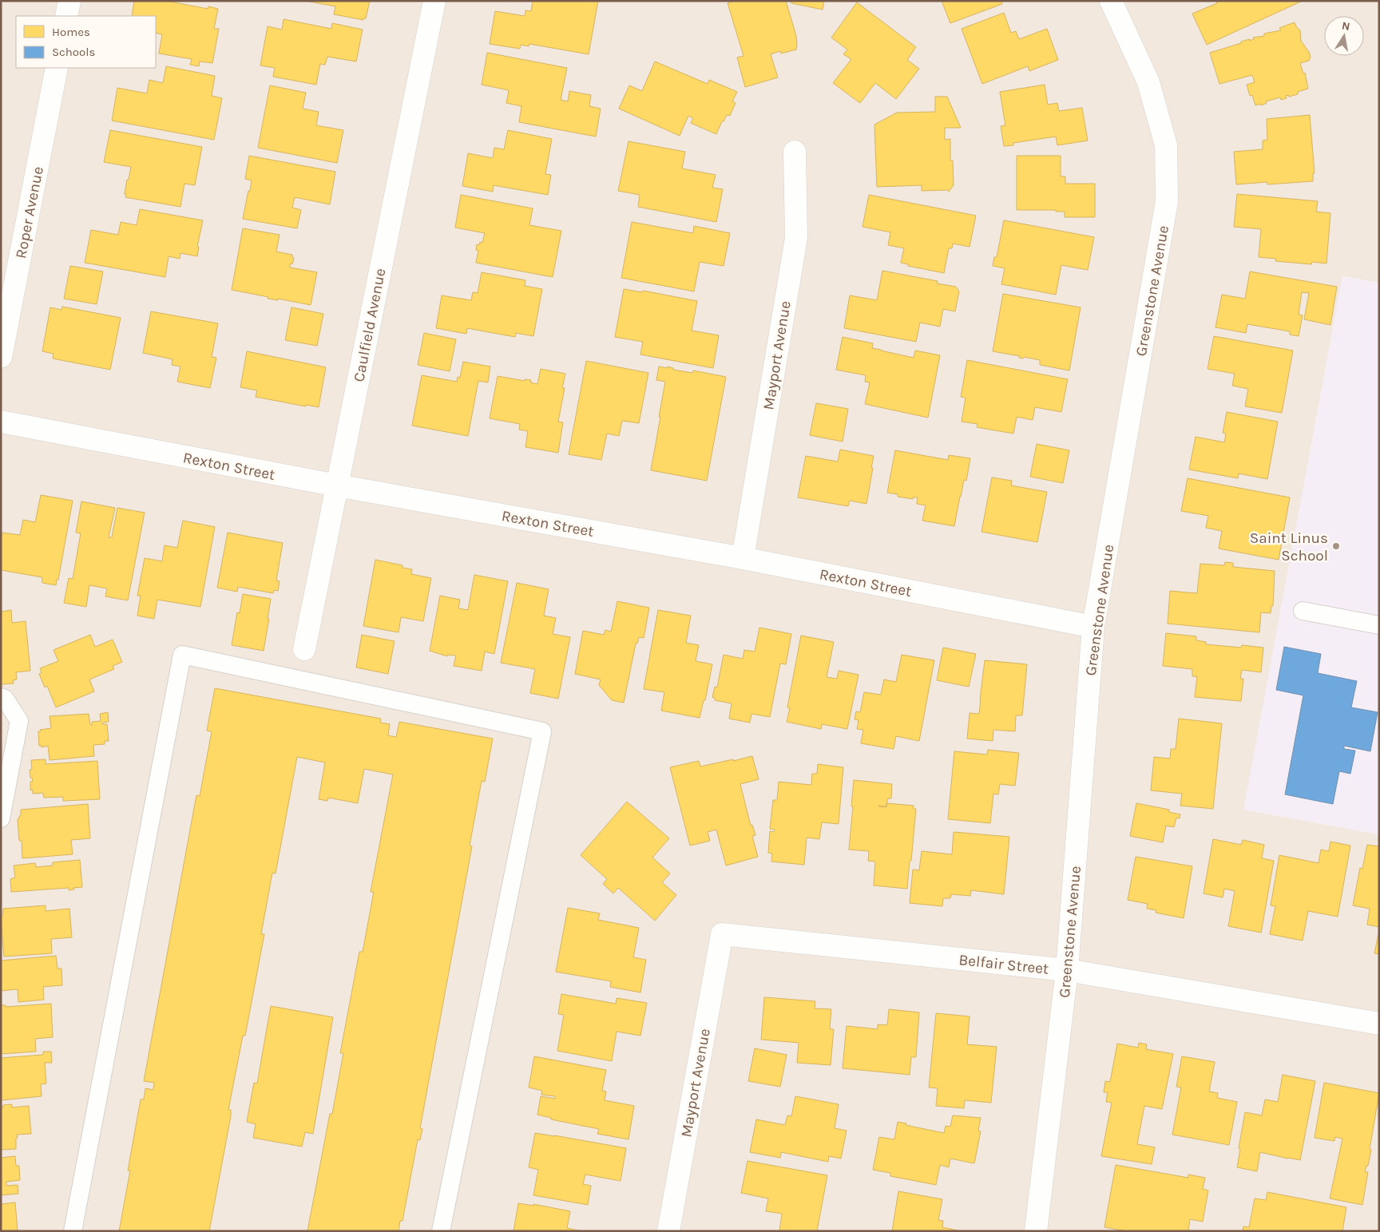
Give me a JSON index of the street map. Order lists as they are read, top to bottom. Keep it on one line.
{"streets":{"street":["Roper Avenue","Greenstone Avenue","Caulfield Avenue","Mayport Avenue","Rexton Street","Belfair Street"]},"crossings":[["Greenstone Avenue","Rexton Street"],["Greenstone Avenue","Belfair Street"],["Caulfield Avenue","Rexton Street"],["Mayport Avenue","Rexton Street"],["Mayport Avenue","Belfair Street"]],"places":["Saint Linus School"],"legend":["Homes","Schools"],"north":"top"}
